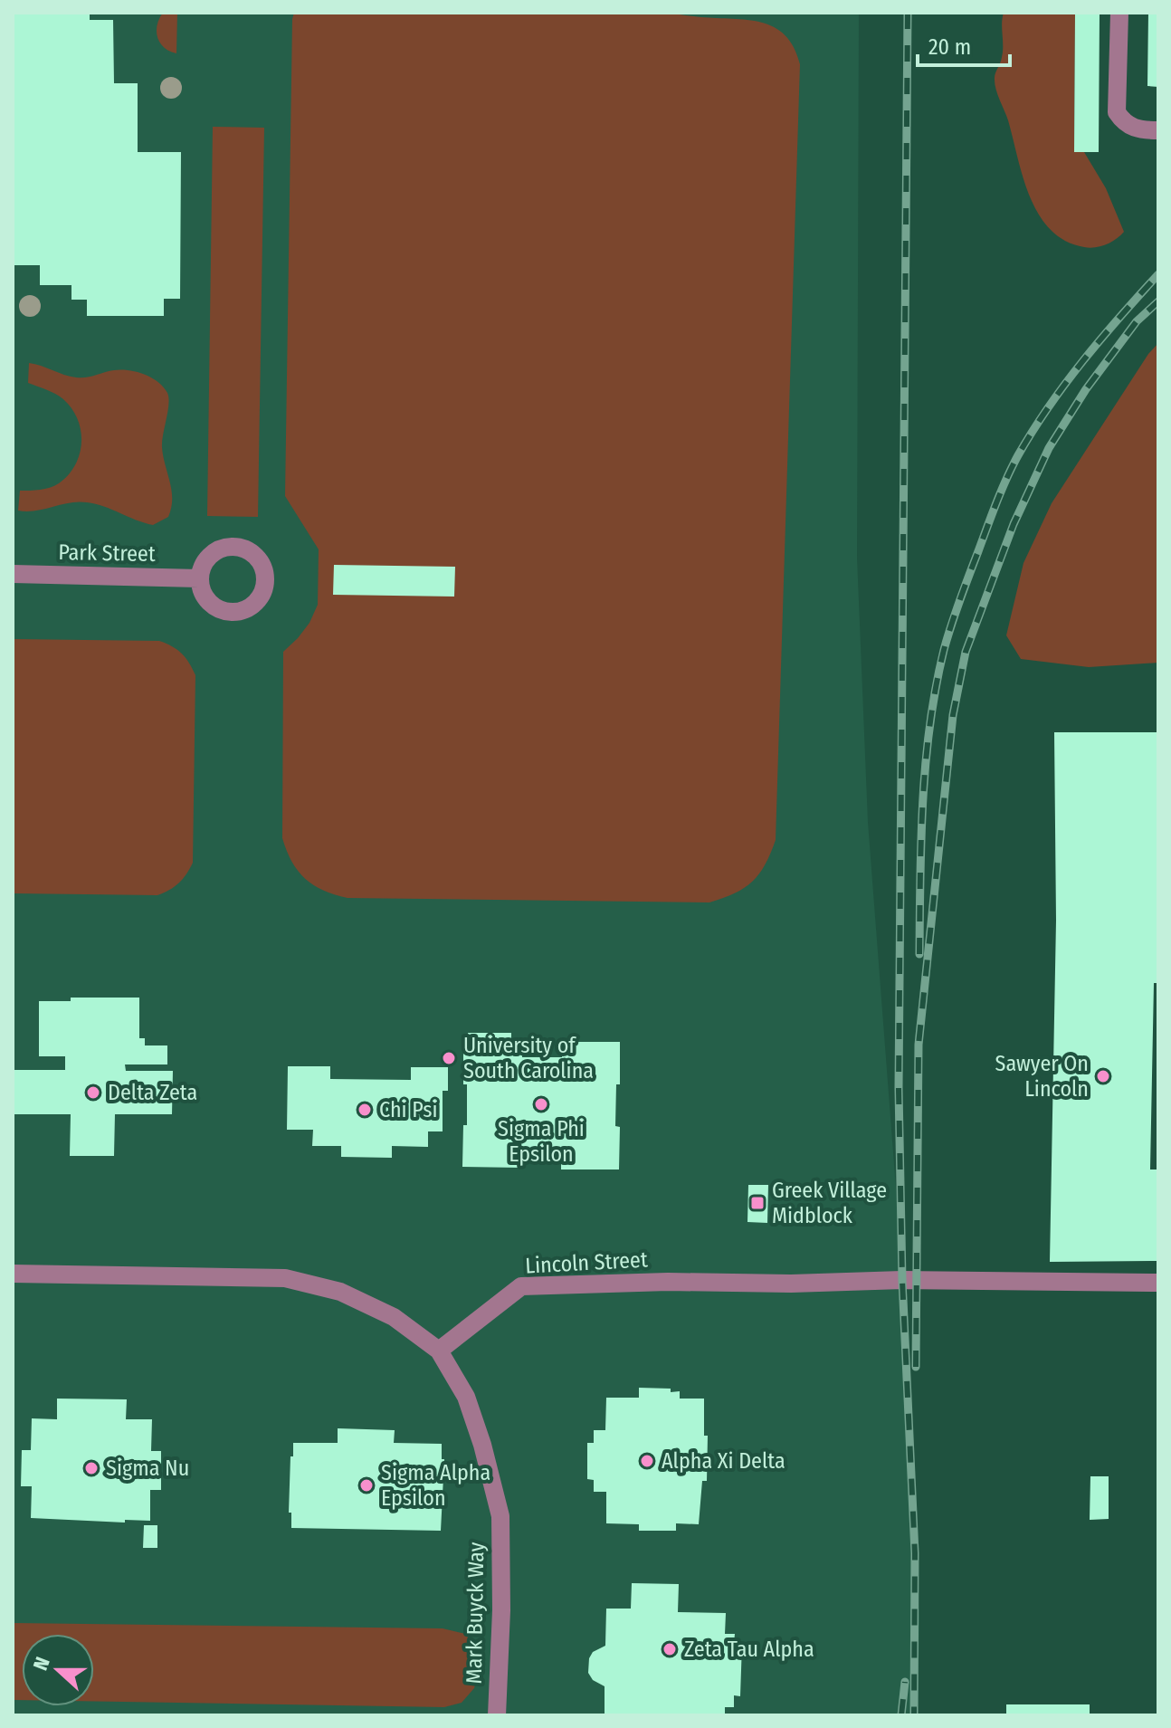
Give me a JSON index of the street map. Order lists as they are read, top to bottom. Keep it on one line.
{"streets":{"street":["Park Street","Lincoln Street","Mark Buyck Way"]},"crossings":[["Lincoln Street","Mark Buyck Way"]],"places":{"other":["University of South Carolina","Sawyer On Lincoln","Delta Zeta","Sigma Phi Epsilon","Chi Psi","Alpha Xi Delta","Sigma Nu","Sigma Alpha Epsilon","Zeta Tau Alpha"],"transit":["Greek Village Midblock"]},"scale_bar":"20 m","north":"left"}
